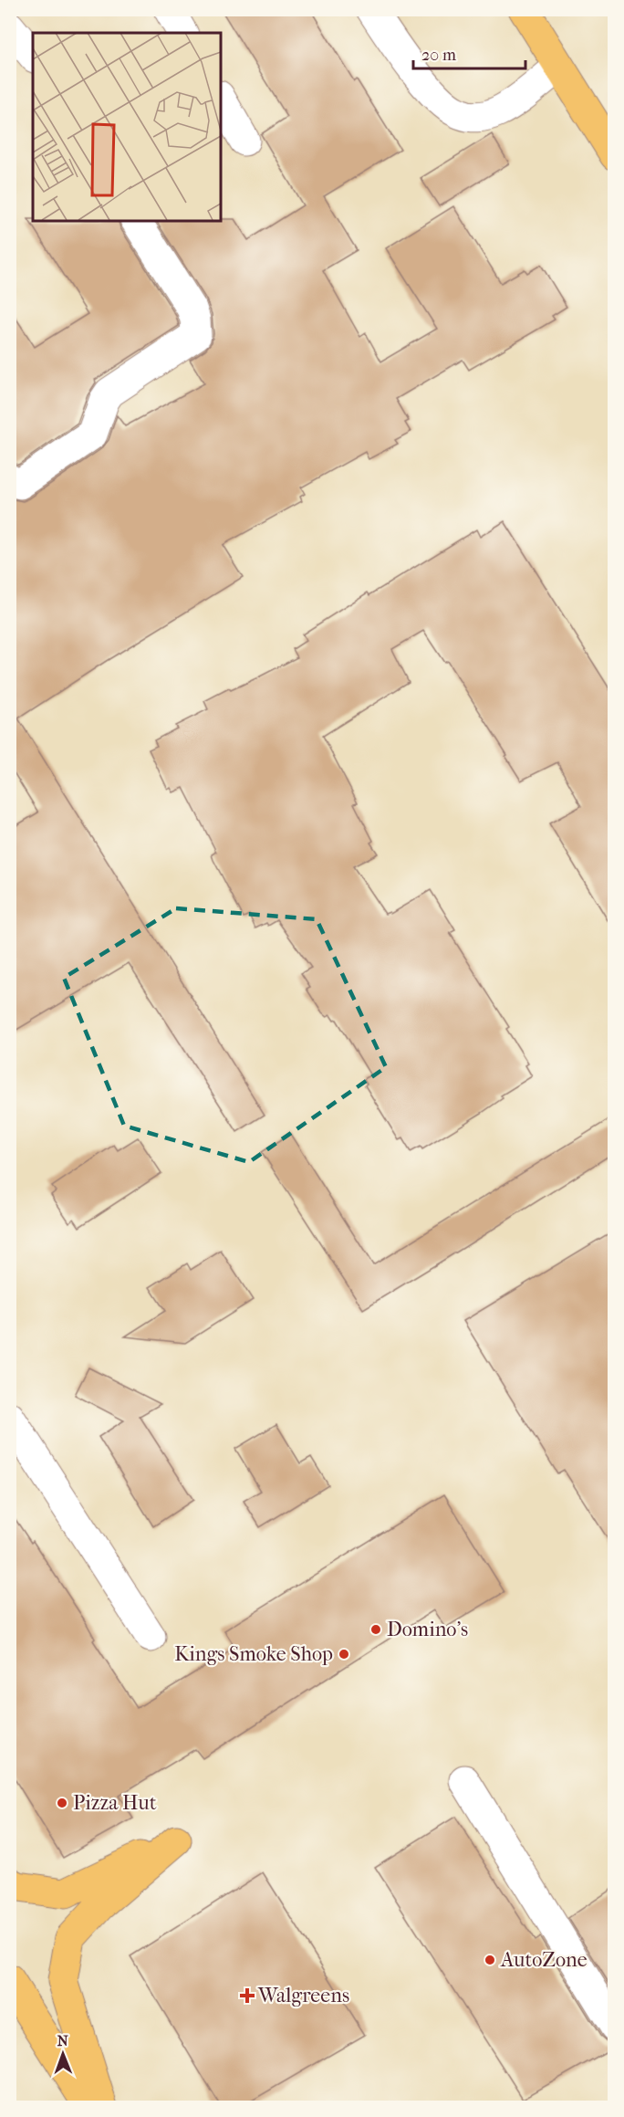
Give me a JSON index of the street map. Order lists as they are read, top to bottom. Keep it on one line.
{"places":{"other":["Domino's","Kings Smoke Shop","Pizza Hut","AutoZone"],"health":["Walgreens"]},"scale_bar":"20 m","north":"top"}
